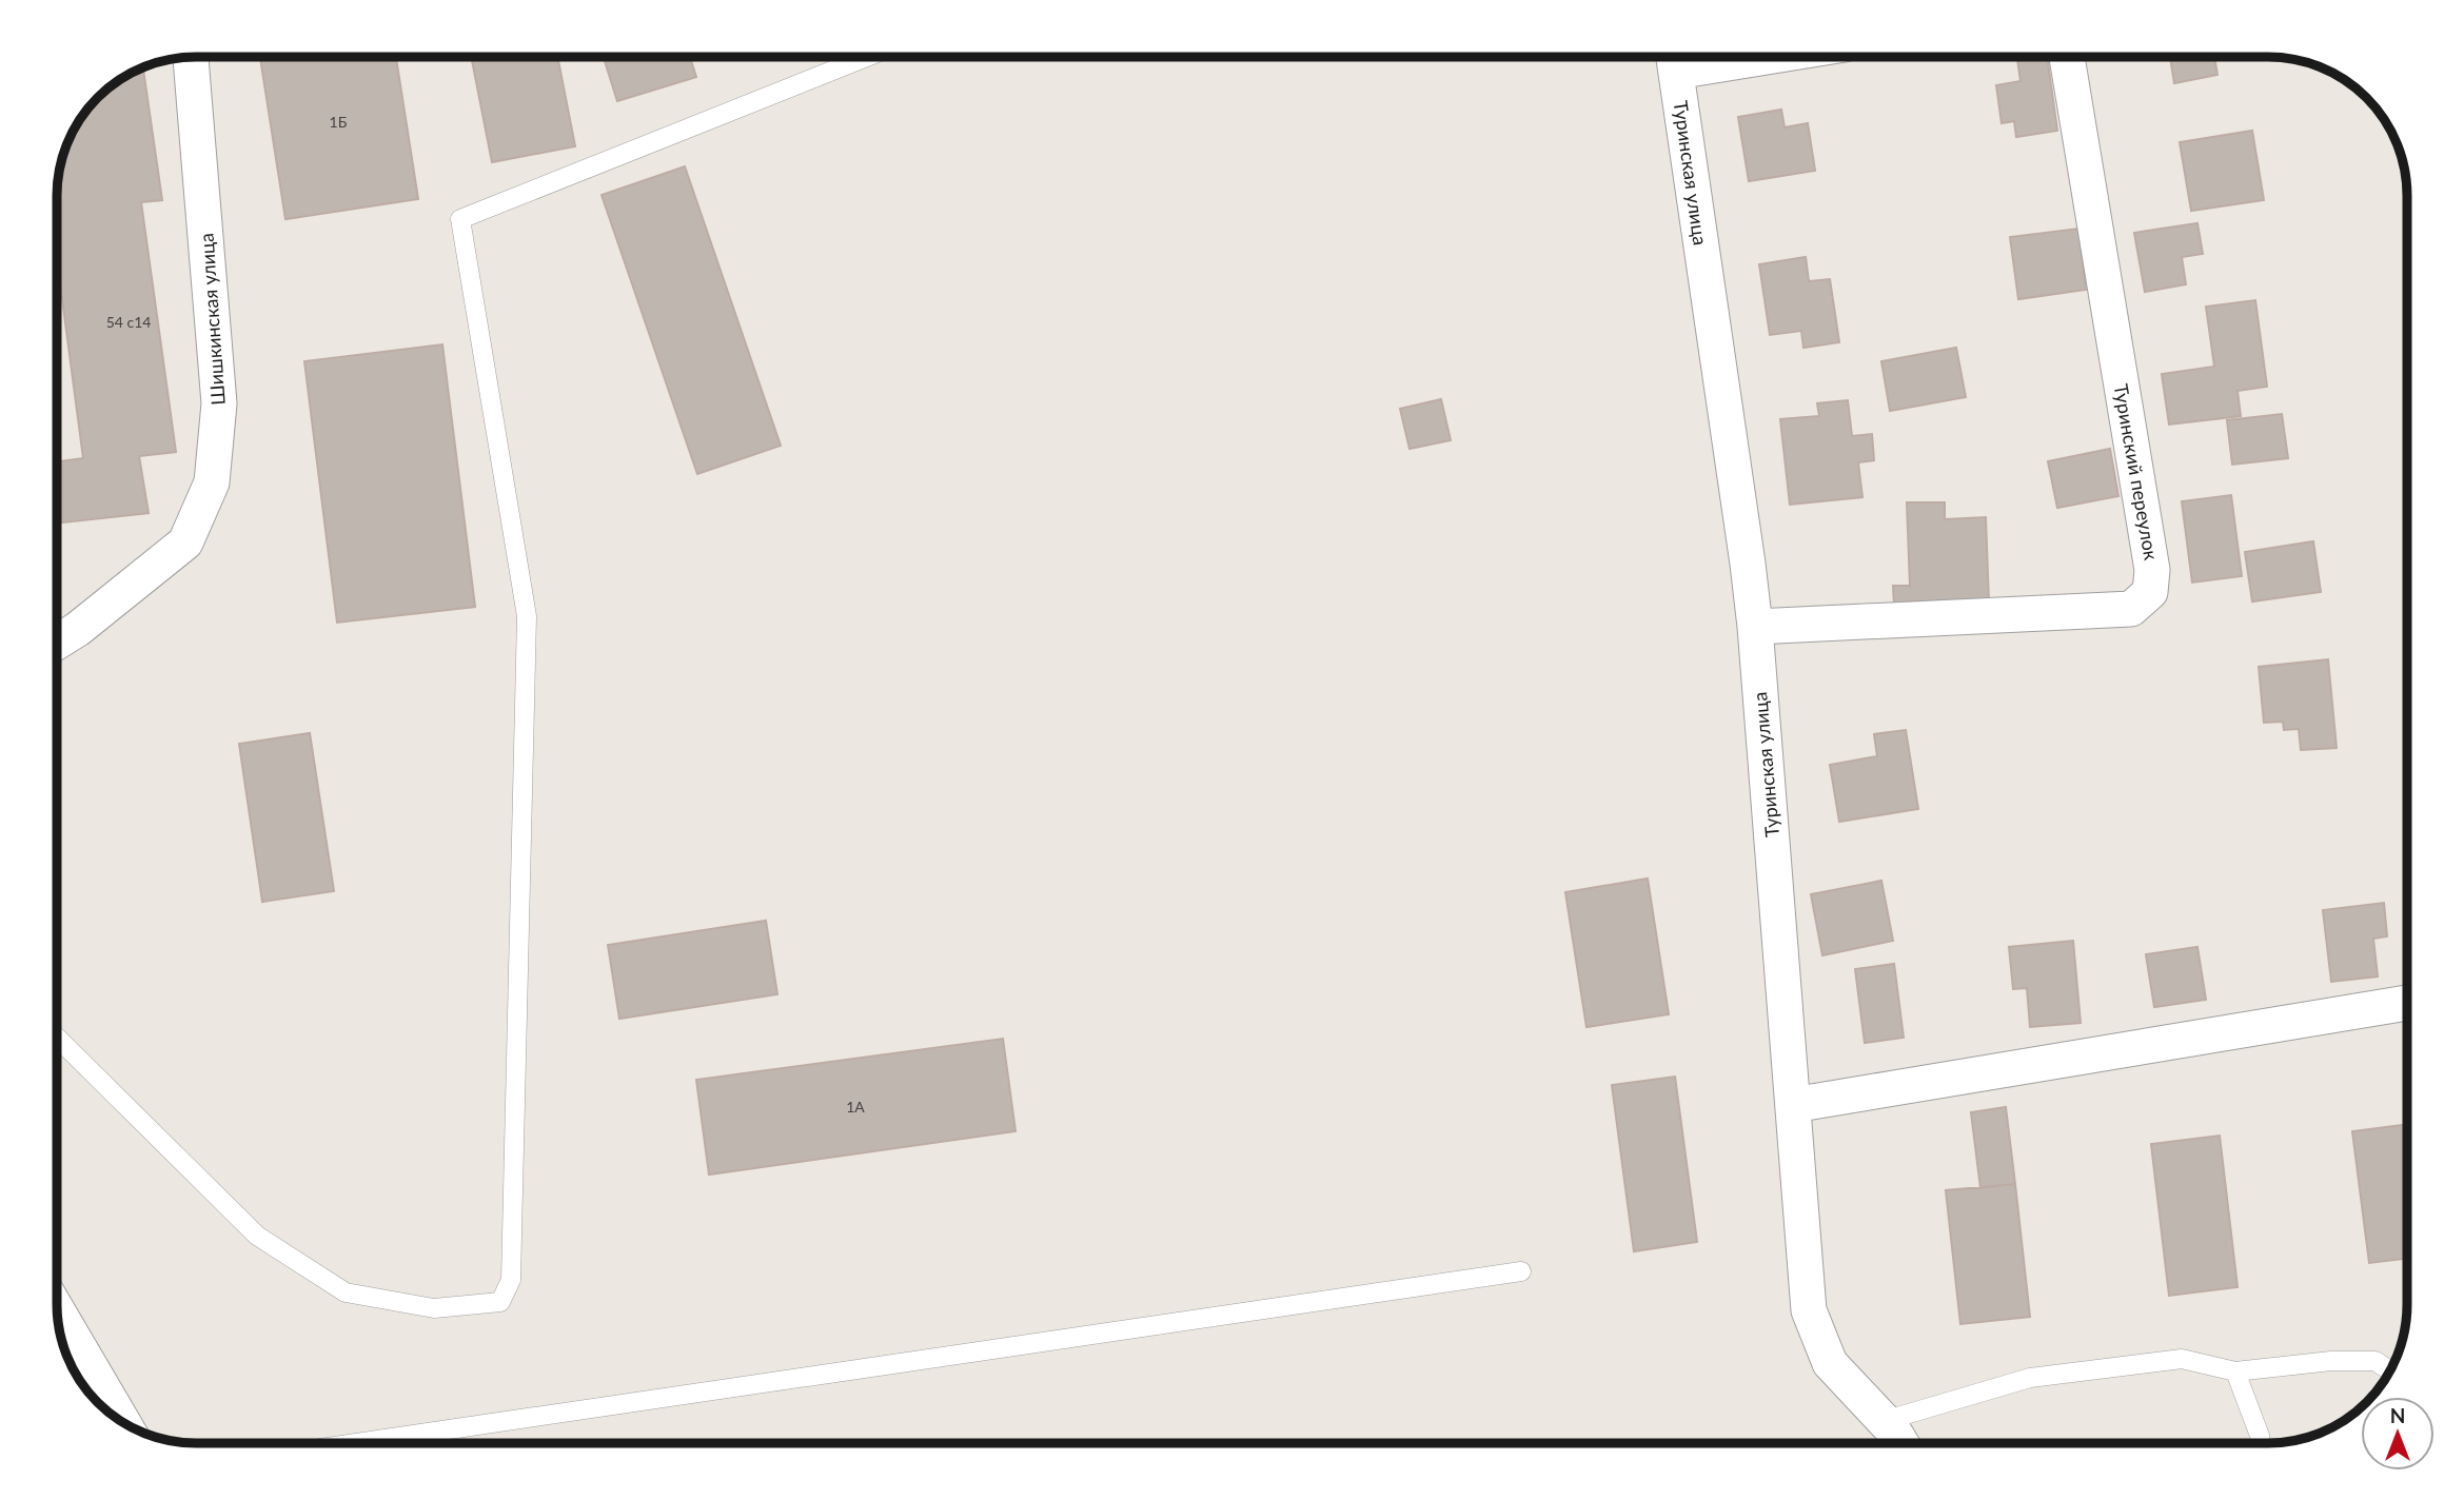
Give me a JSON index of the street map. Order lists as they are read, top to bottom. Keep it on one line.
{"streets":{"street":["Туринская улица","Шишкинская улица","Туринский переулок"]},"crossings":[["Туринская улица","Туринский переулок"]],"house_numbers":["1Б","54 с14","1А"],"north":"top"}
